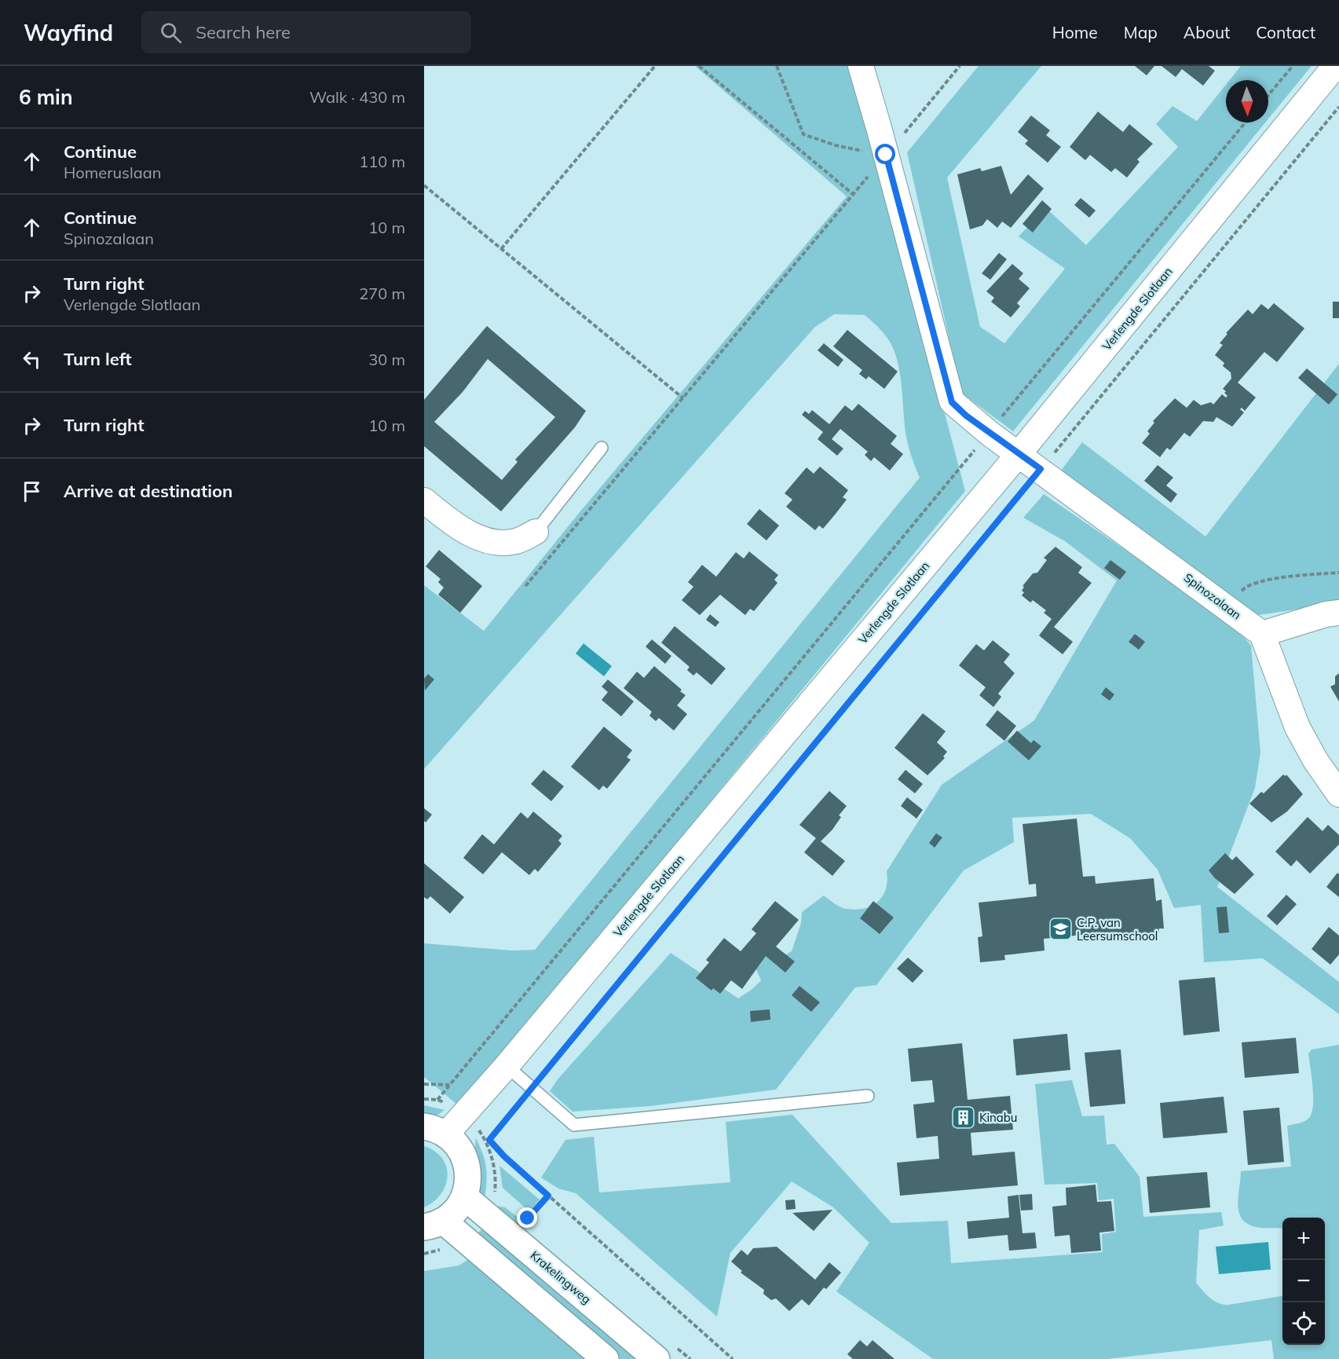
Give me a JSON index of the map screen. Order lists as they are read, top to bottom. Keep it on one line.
{"streets":{"main road":["Krakelingweg"],"street":["Verlengde Slotlaan","Spinozalaan"]},"crossings":[["Verlengde Slotlaan","Spinozalaan"]],"places":{"school or university":["C.P. van Leersumschool"],"building":["Kinabu"]},"north":"bottom","page":{"header":"Wayfind","search":"Search here","nav":["Home","Map","About","Contact"],"heading":["6 min","Walk · 430 m"],"list":[["Continue","Homeruslaan","110 m"],["Continue","Spinozalaan","10 m"],["Turn right","Verlengde Slotlaan","270 m"],["Turn left","30 m"],["Turn right","10 m"],"Arrive at destination"],"map_buttons":["+","−"]}}
